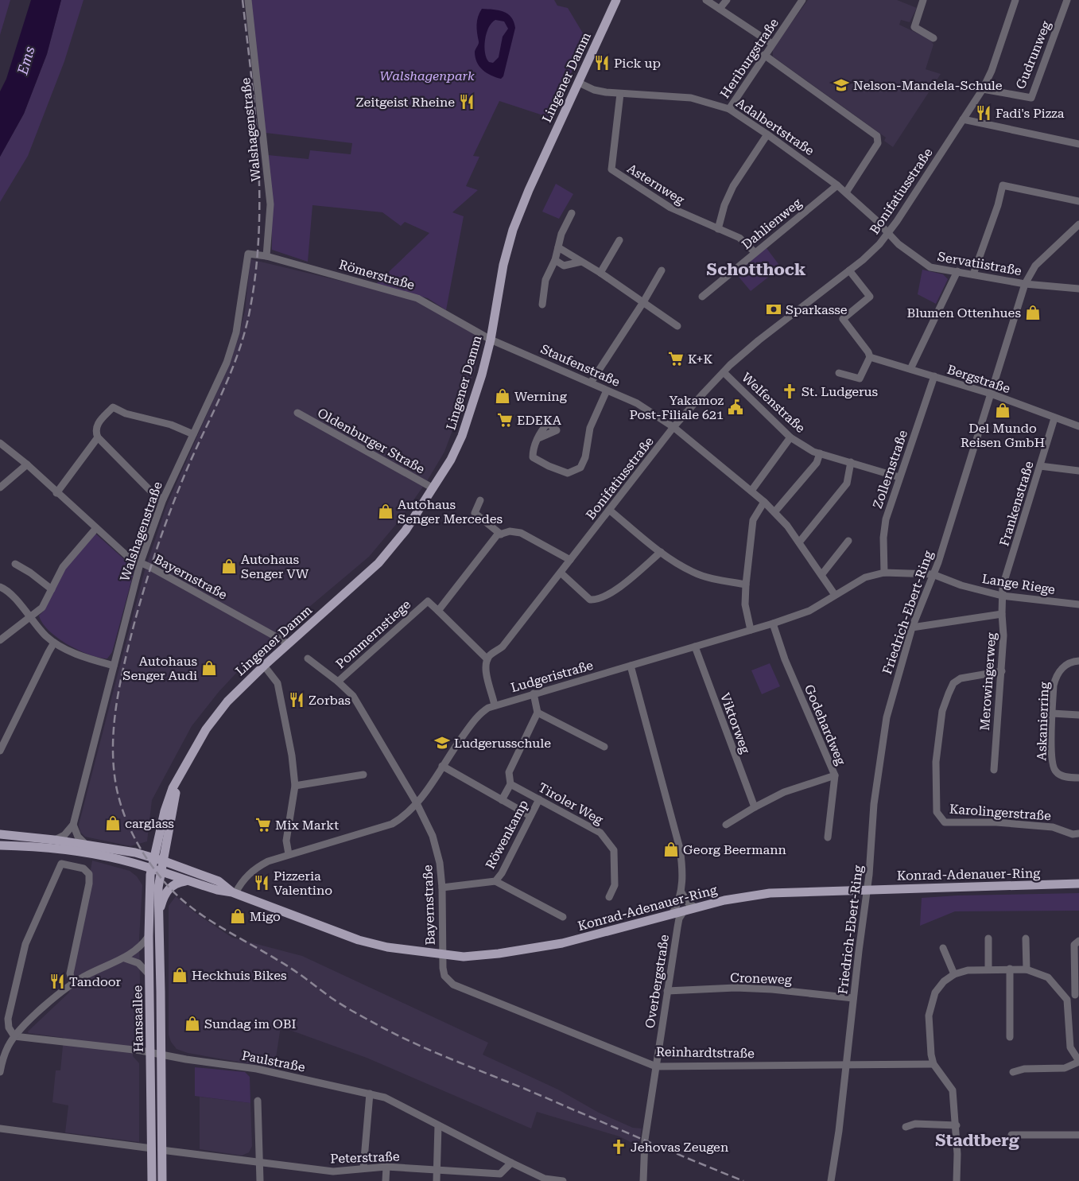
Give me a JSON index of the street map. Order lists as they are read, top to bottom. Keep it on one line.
{"streets":{"main road":["Lingener Damm","Konrad-Adenauer-Ring","Hansaallee"],"street":["Gudrunweg","Heriburgstraße","Adalbertstraße","Walshagenstraße","Asternweg","Bonifatiusstraße","Dahlienweg","Servatiistraße","Römerstraße","Staufenstraße","Bergstraße","Welfenstraße","Oldenburger Straße","Zollernstraße","Frankenstraße","Bayernstraße","Lange Riege","Friedrich-Ebert-Ring","Pommernstiege","Ludgeristraße","Merowingerweg","Askanierring","Viktorweg","Godehardweg","Tiroler Weg","Karolingerstraße","Röwenkamp","Croneweg","Overbergstraße","Reinhardtstraße","Paulstraße","Peterstraße"]},"crossings":[["Gudrunweg","Bonifatiusstraße"],["Heriburgstraße","Adalbertstraße"],["Lingener Damm","Adalbertstraße"],["Lingener Damm","Römerstraße"],["Lingener Damm","Staufenstraße"],["Lingener Damm","Oldenburger Straße"],["Lingener Damm","Bayernstraße"],["Lingener Damm","Konrad-Adenauer-Ring"],["Lingener Damm","Hansaallee"],["Adalbertstraße","Asternweg"],["Adalbertstraße","Bonifatiusstraße"],["Adalbertstraße","Dahlienweg"],["Adalbertstraße","Servatiistraße"],["Walshagenstraße","Römerstraße"],["Walshagenstraße","Bayernstraße"],["Asternweg","Dahlienweg"],["Bonifatiusstraße","Servatiistraße"],["Bonifatiusstraße","Staufenstraße"],["Bonifatiusstraße","Welfenstraße"],["Servatiistraße","Friedrich-Ebert-Ring"],["Römerstraße","Staufenstraße"],["Staufenstraße","Ludgeristraße"],["Bergstraße","Zollernstraße"],["Bergstraße","Frankenstraße"],["Bergstraße","Friedrich-Ebert-Ring"],["Welfenstraße","Zollernstraße"],["Zollernstraße","Ludgeristraße"],["Frankenstraße","Lange Riege"],["Frankenstraße","Merowingerweg"],["Bayernstraße","Pommernstiege"],["Bayernstraße","Ludgeristraße"],["Bayernstraße","Röwenkamp"],["Bayernstraße","Konrad-Adenauer-Ring"],["Bayernstraße","Reinhardtstraße"],["Lange Riege","Friedrich-Ebert-Ring"],["Lange Riege","Ludgeristraße"],["Lange Riege","Merowingerweg"],["Friedrich-Ebert-Ring","Ludgeristraße"],["Friedrich-Ebert-Ring","Konrad-Adenauer-Ring"],["Friedrich-Ebert-Ring","Croneweg"],["Friedrich-Ebert-Ring","Reinhardtstraße"],["Ludgeristraße","Viktorweg"],["Ludgeristraße","Godehardweg"],["Ludgeristraße","Konrad-Adenauer-Ring"],["Merowingerweg","Karolingerstraße"],["Tiroler Weg","Röwenkamp"],["Konrad-Adenauer-Ring","Overbergstraße"],["Konrad-Adenauer-Ring","Hansaallee"],["Konrad-Adenauer-Ring","Reinhardtstraße"],["Croneweg","Overbergstraße"],["Overbergstraße","Reinhardtstraße"],["Hansaallee","Paulstraße"],["Hansaallee","Peterstraße"],["Paulstraße","Peterstraße"]],"districts":["Schotthock","Stadtberg"],"water":["Ems"],"parks":["Walshagenpark"],"places":{"restaurant":["Pick up","Zeitgeist Rheine","Fadi's Pizza","Zorbas","Pizzeria Valentino","Tandoor"],"school or university":["Nelson-Mandela-Schule","Ludgerusschule"],"bank":["Sparkasse"],"shop":["Blumen Ottenhues","Werning","Del Mundo Reisen GmbH","Autohaus Senger Mercedes","Autohaus Senger VW","Autohaus Senger Audi","carglass","Georg Beermann","Migo","Heckhuis Bikes","Sundag im OBI"],"supermarket":["K+K","EDEKA","Mix Markt"],"church":["St. Ludgerus","Jehovas Zeugen"],"public building":["Yakamoz Post-Filiale 621"]}}
